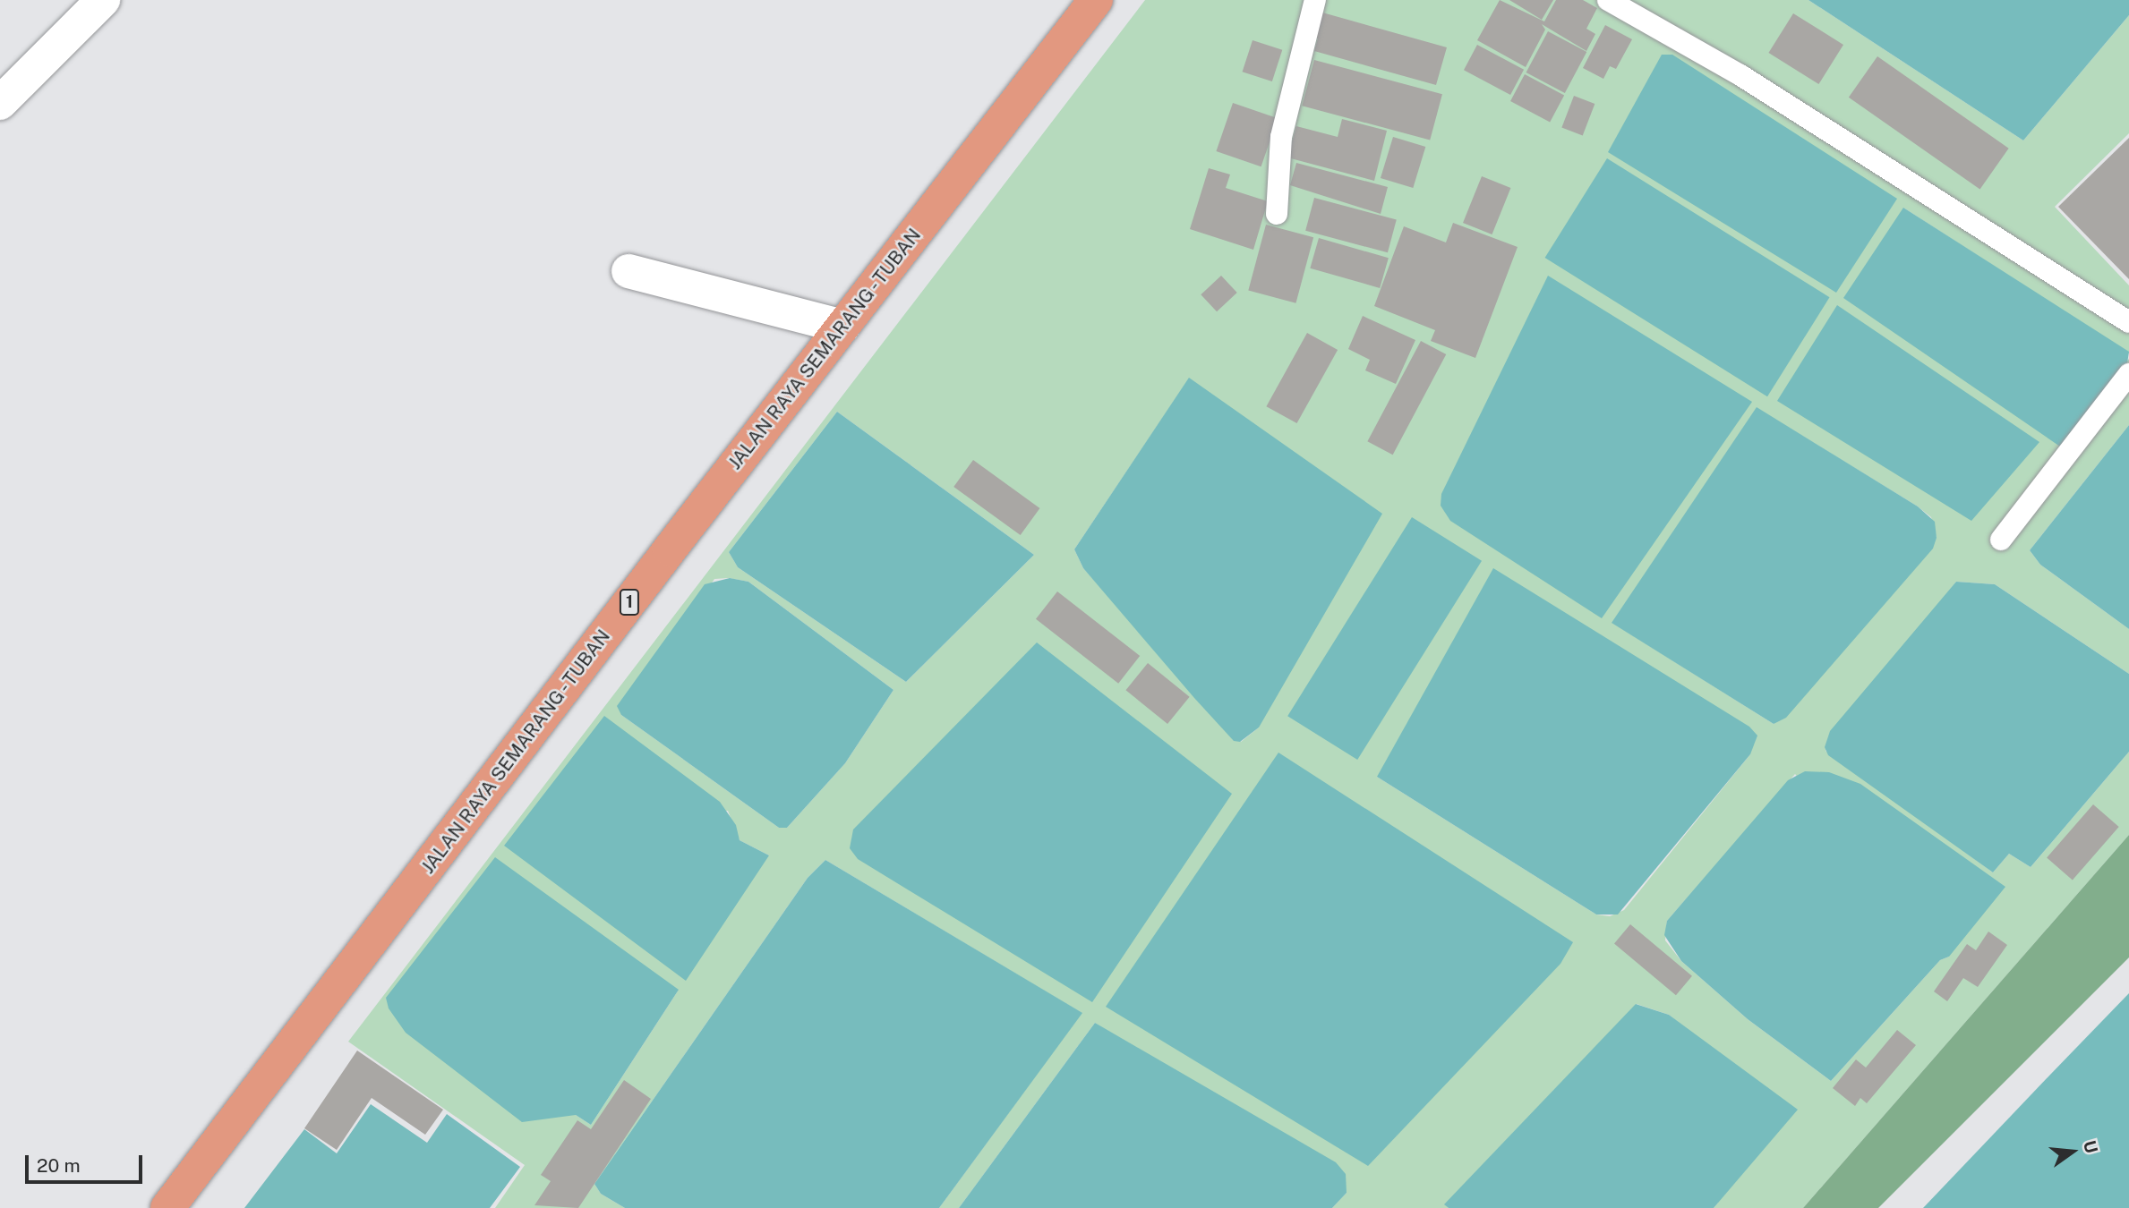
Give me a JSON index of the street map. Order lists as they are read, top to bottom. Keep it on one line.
{"streets":{"highway":["JALAN RAYA SEMARANG - TUBAN","1"]},"scale_bar":"20 m","north":"right"}
